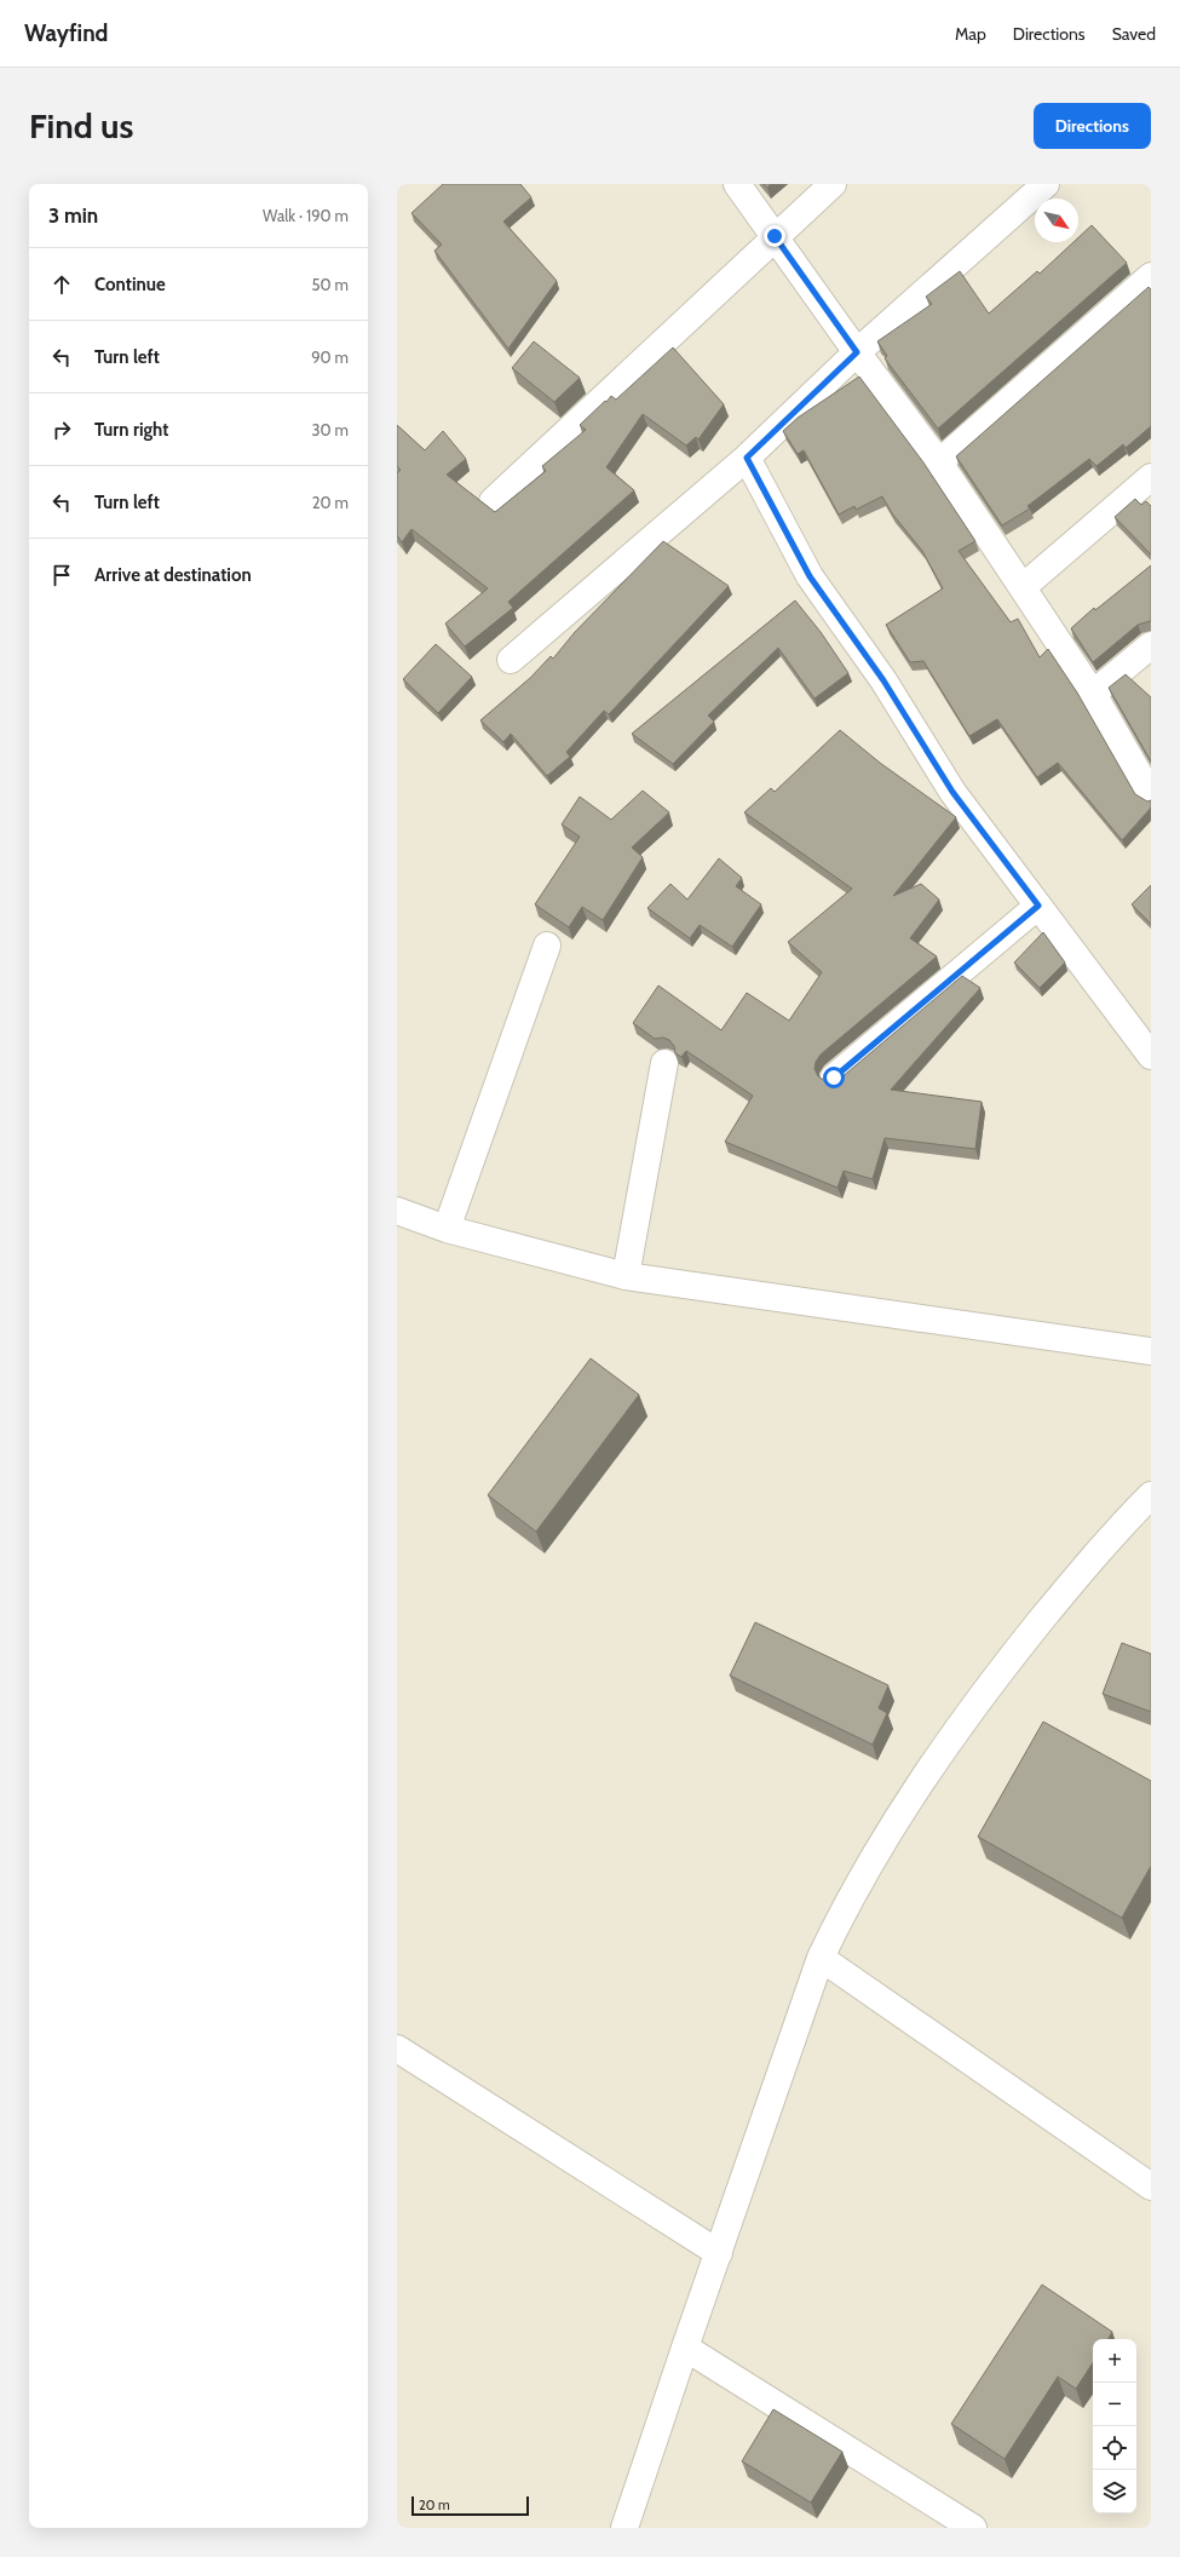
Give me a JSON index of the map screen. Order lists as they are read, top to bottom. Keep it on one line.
{"scale_bar":"20 m","north":"bottom right","page":{"header":"Wayfind","nav":["Map","Directions","Saved"],"buttons":"Directions","title":"Find us","heading":["3 min","Walk · 190 m"],"list":[["Continue","50 m"],["Turn left","90 m"],["Turn right","30 m"],["Turn left","20 m"],"Arrive at destination"],"map_buttons":["+","−"],"scale":"20 m"}}
